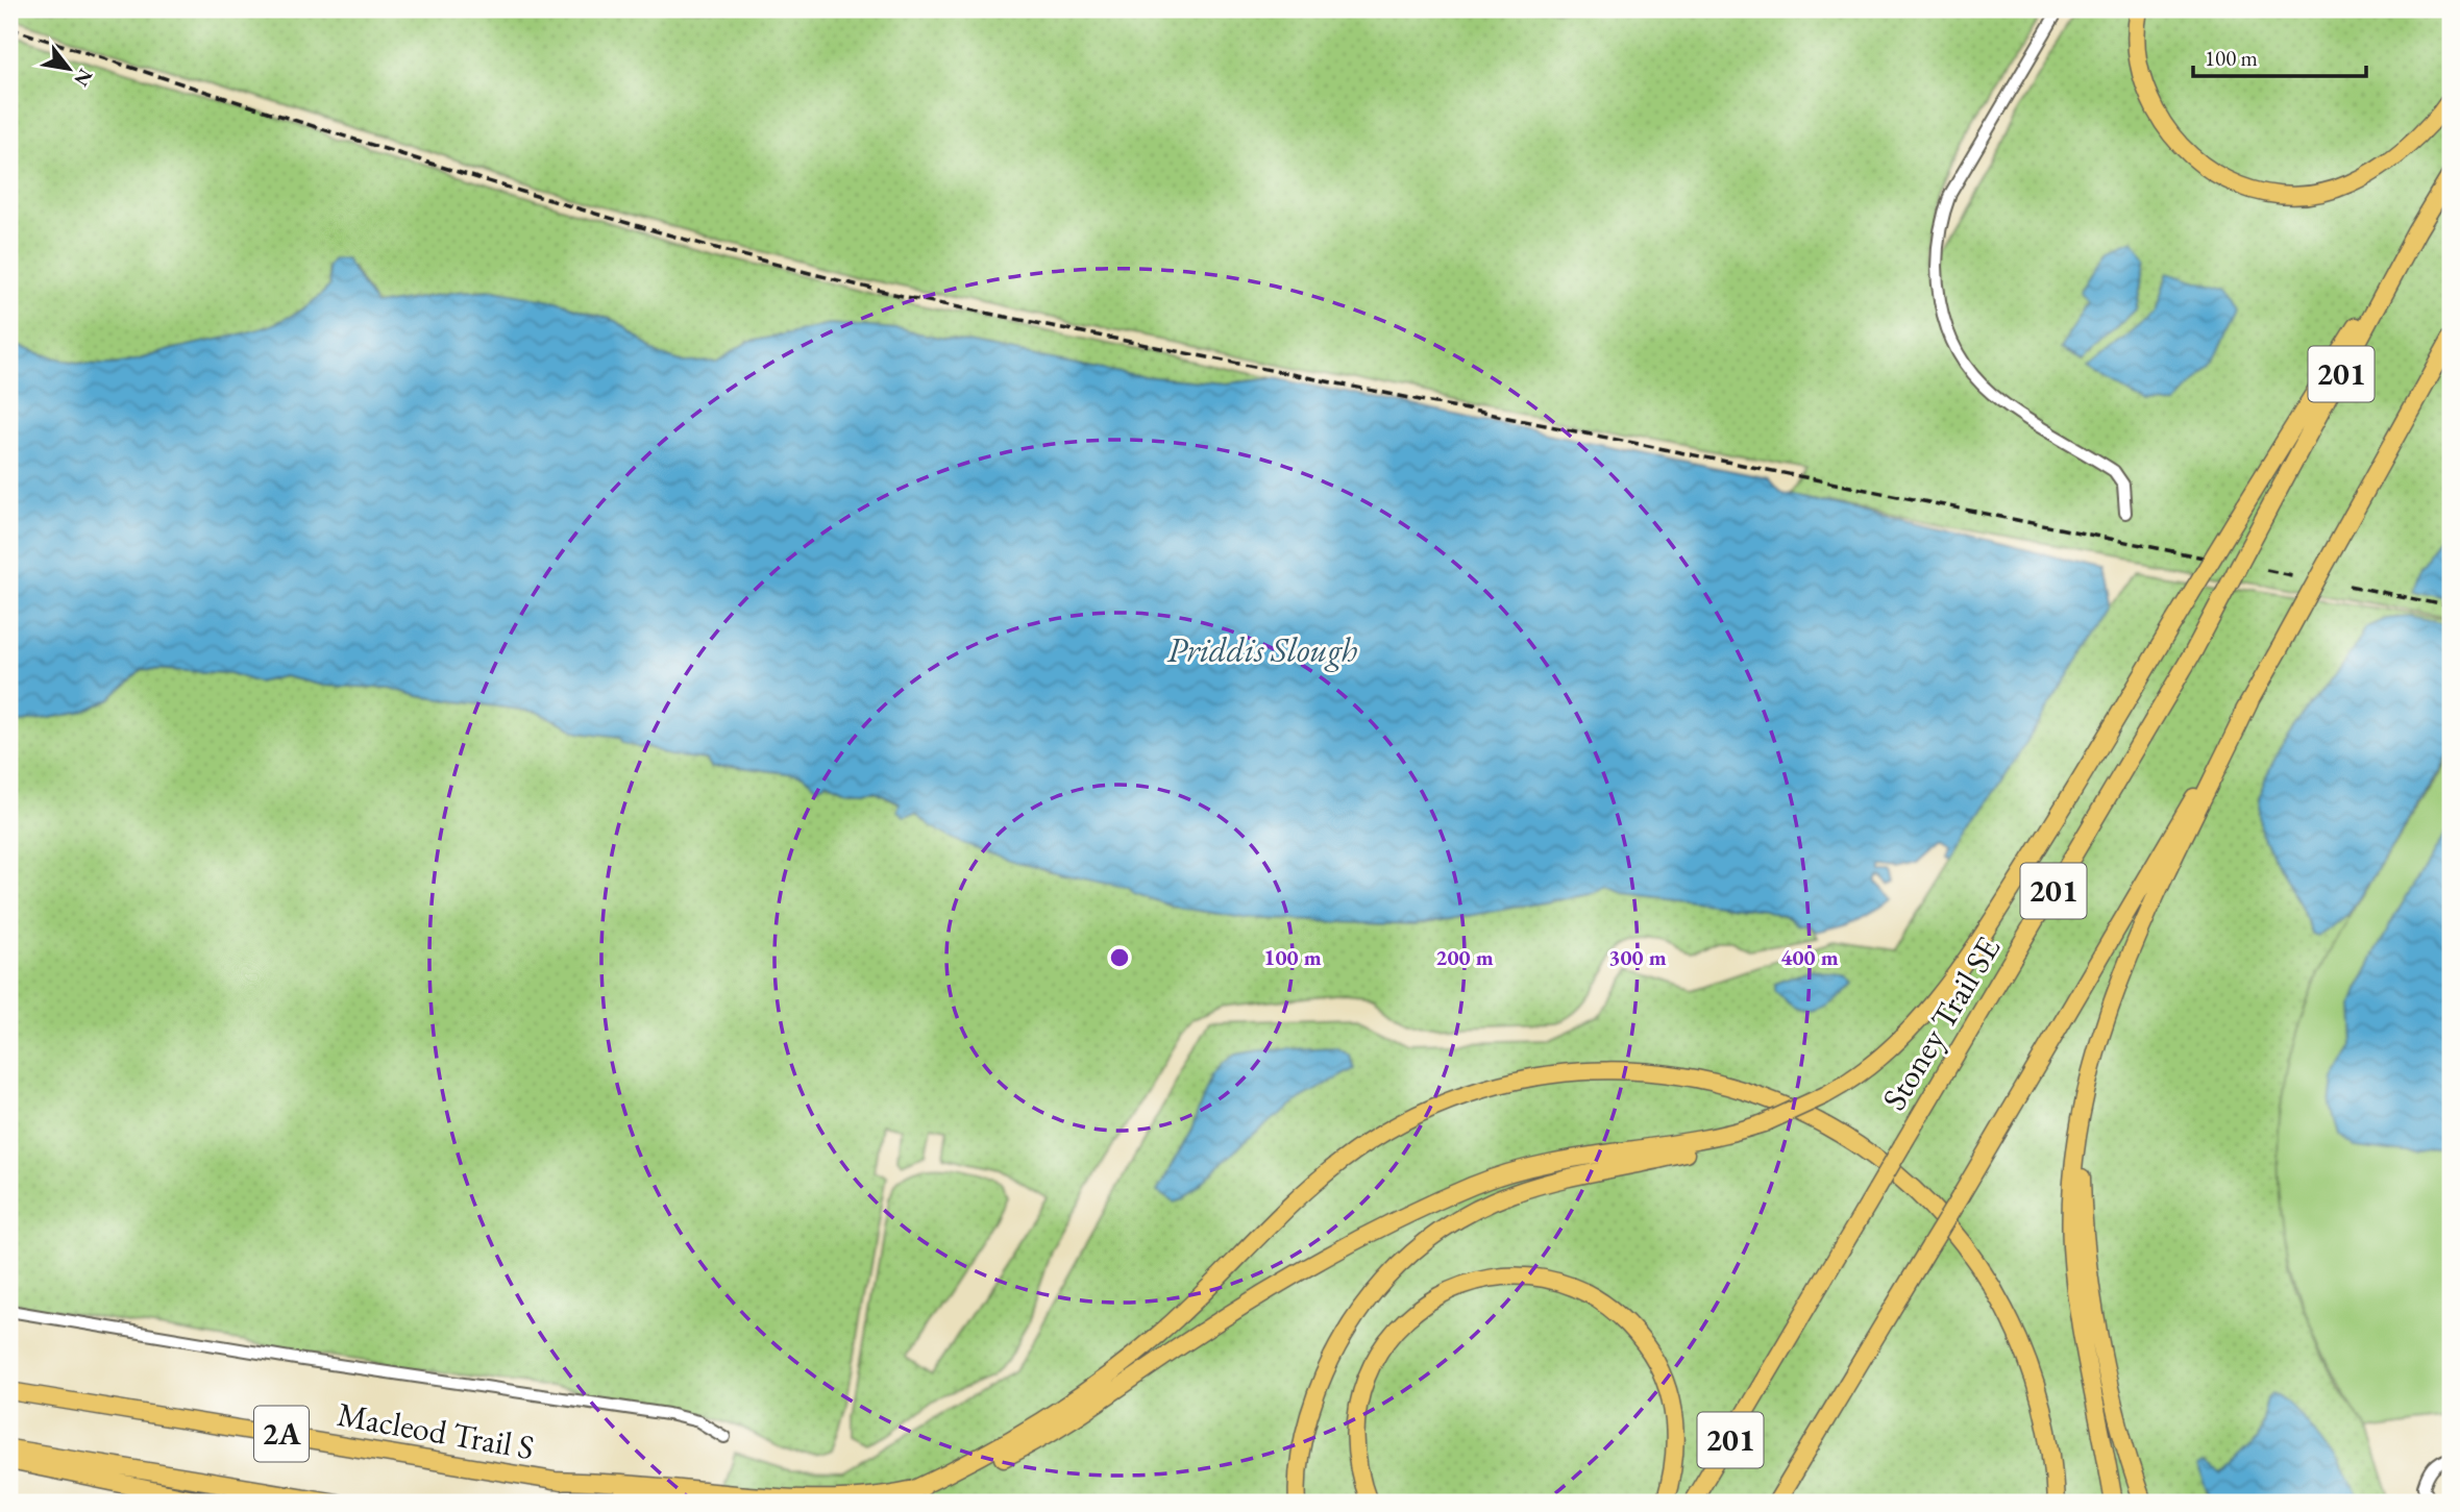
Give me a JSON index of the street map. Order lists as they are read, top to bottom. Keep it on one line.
{"streets":{"highway":["201","Stoney Trail SE","Macleod Trail S","2A"]},"crossings":[["201","Stoney Trail SE"]],"water":["Priddis Slough"],"scale_bar":"100 m","north":"bottom right","rings":["100 m","200 m","300 m","400 m"]}
